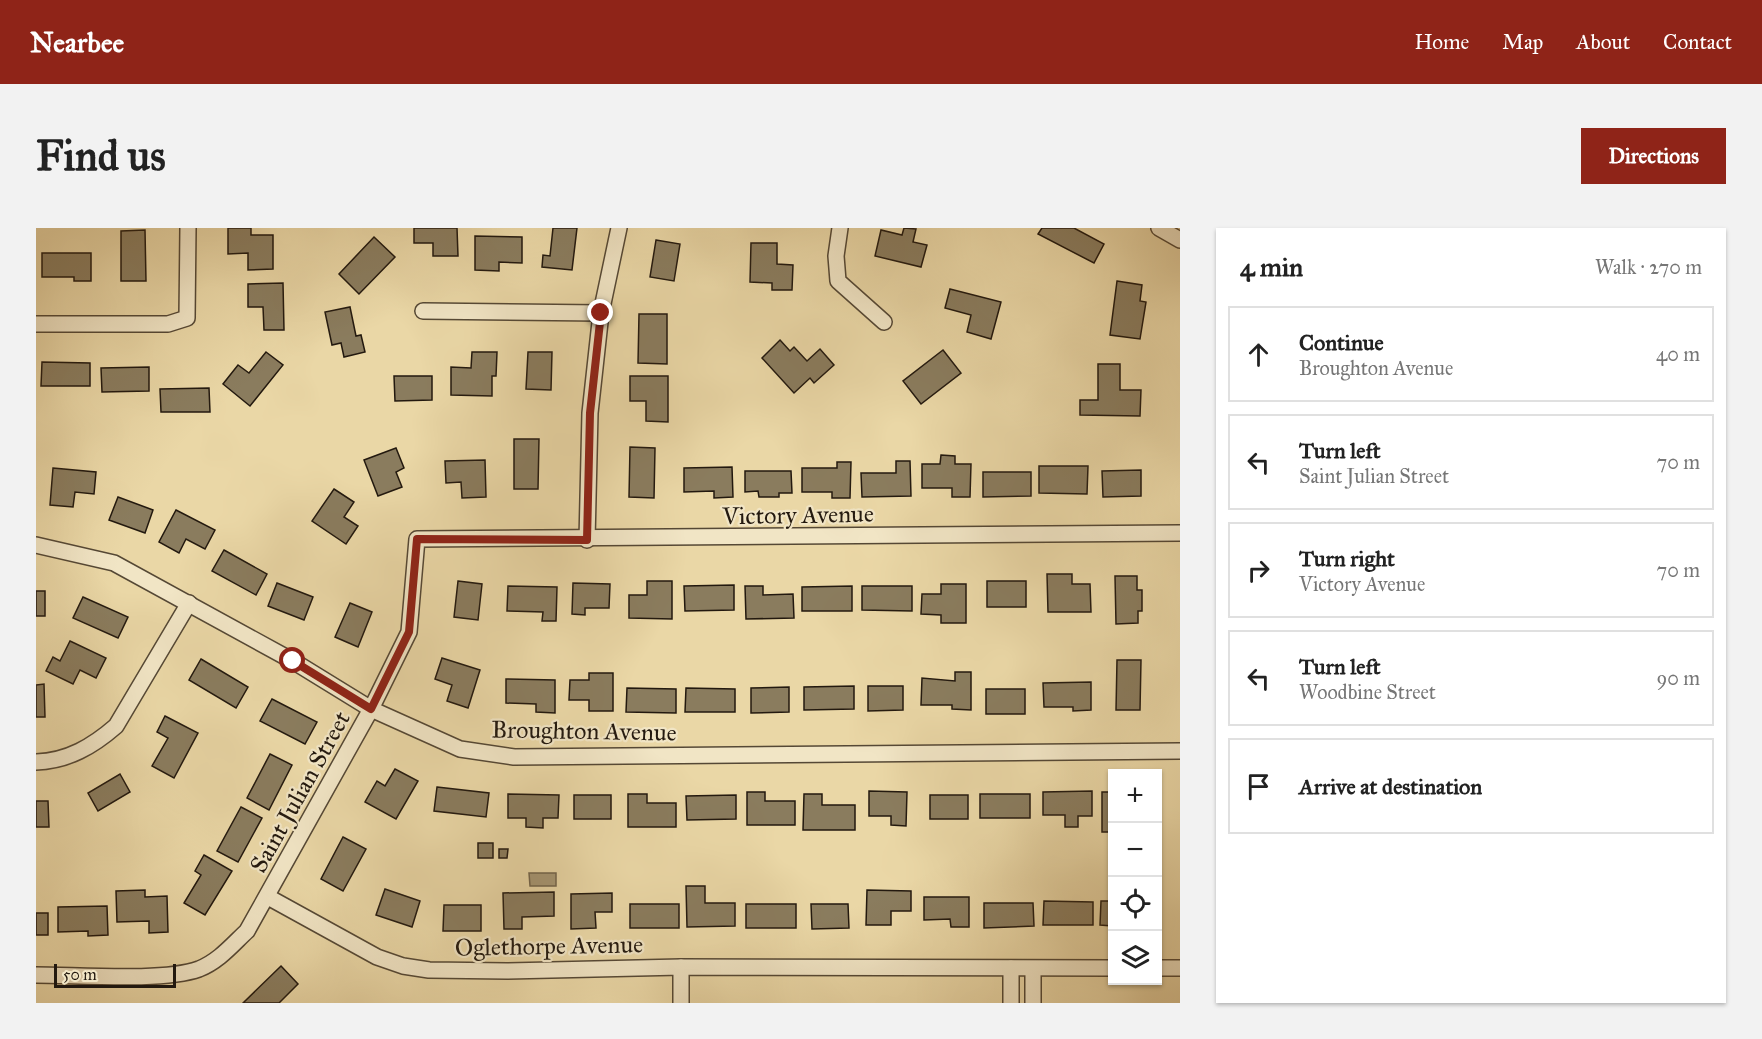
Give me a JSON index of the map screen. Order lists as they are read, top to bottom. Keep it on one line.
{"streets":{"street":["Victory Avenue","Broughton Avenue","Saint Julian Street","Oglethorpe Avenue"]},"crossings":[["Victory Avenue","Saint Julian Street"],["Broughton Avenue","Saint Julian Street"],["Saint Julian Street","Oglethorpe Avenue"]],"scale_bar":"50 m","page":{"header":"Nearbee","nav":["Home","Map","About","Contact"],"buttons":"Directions","title":"Find us","heading":["4 min","Walk · 270 m"],"list":[["Continue","Broughton Avenue","40 m"],["Turn left","Saint Julian Street","70 m"],["Turn right","Victory Avenue","70 m"],["Turn left","Woodbine Street","90 m"],"Arrive at destination"],"map_buttons":["+","−"],"scale":"50 m"}}
